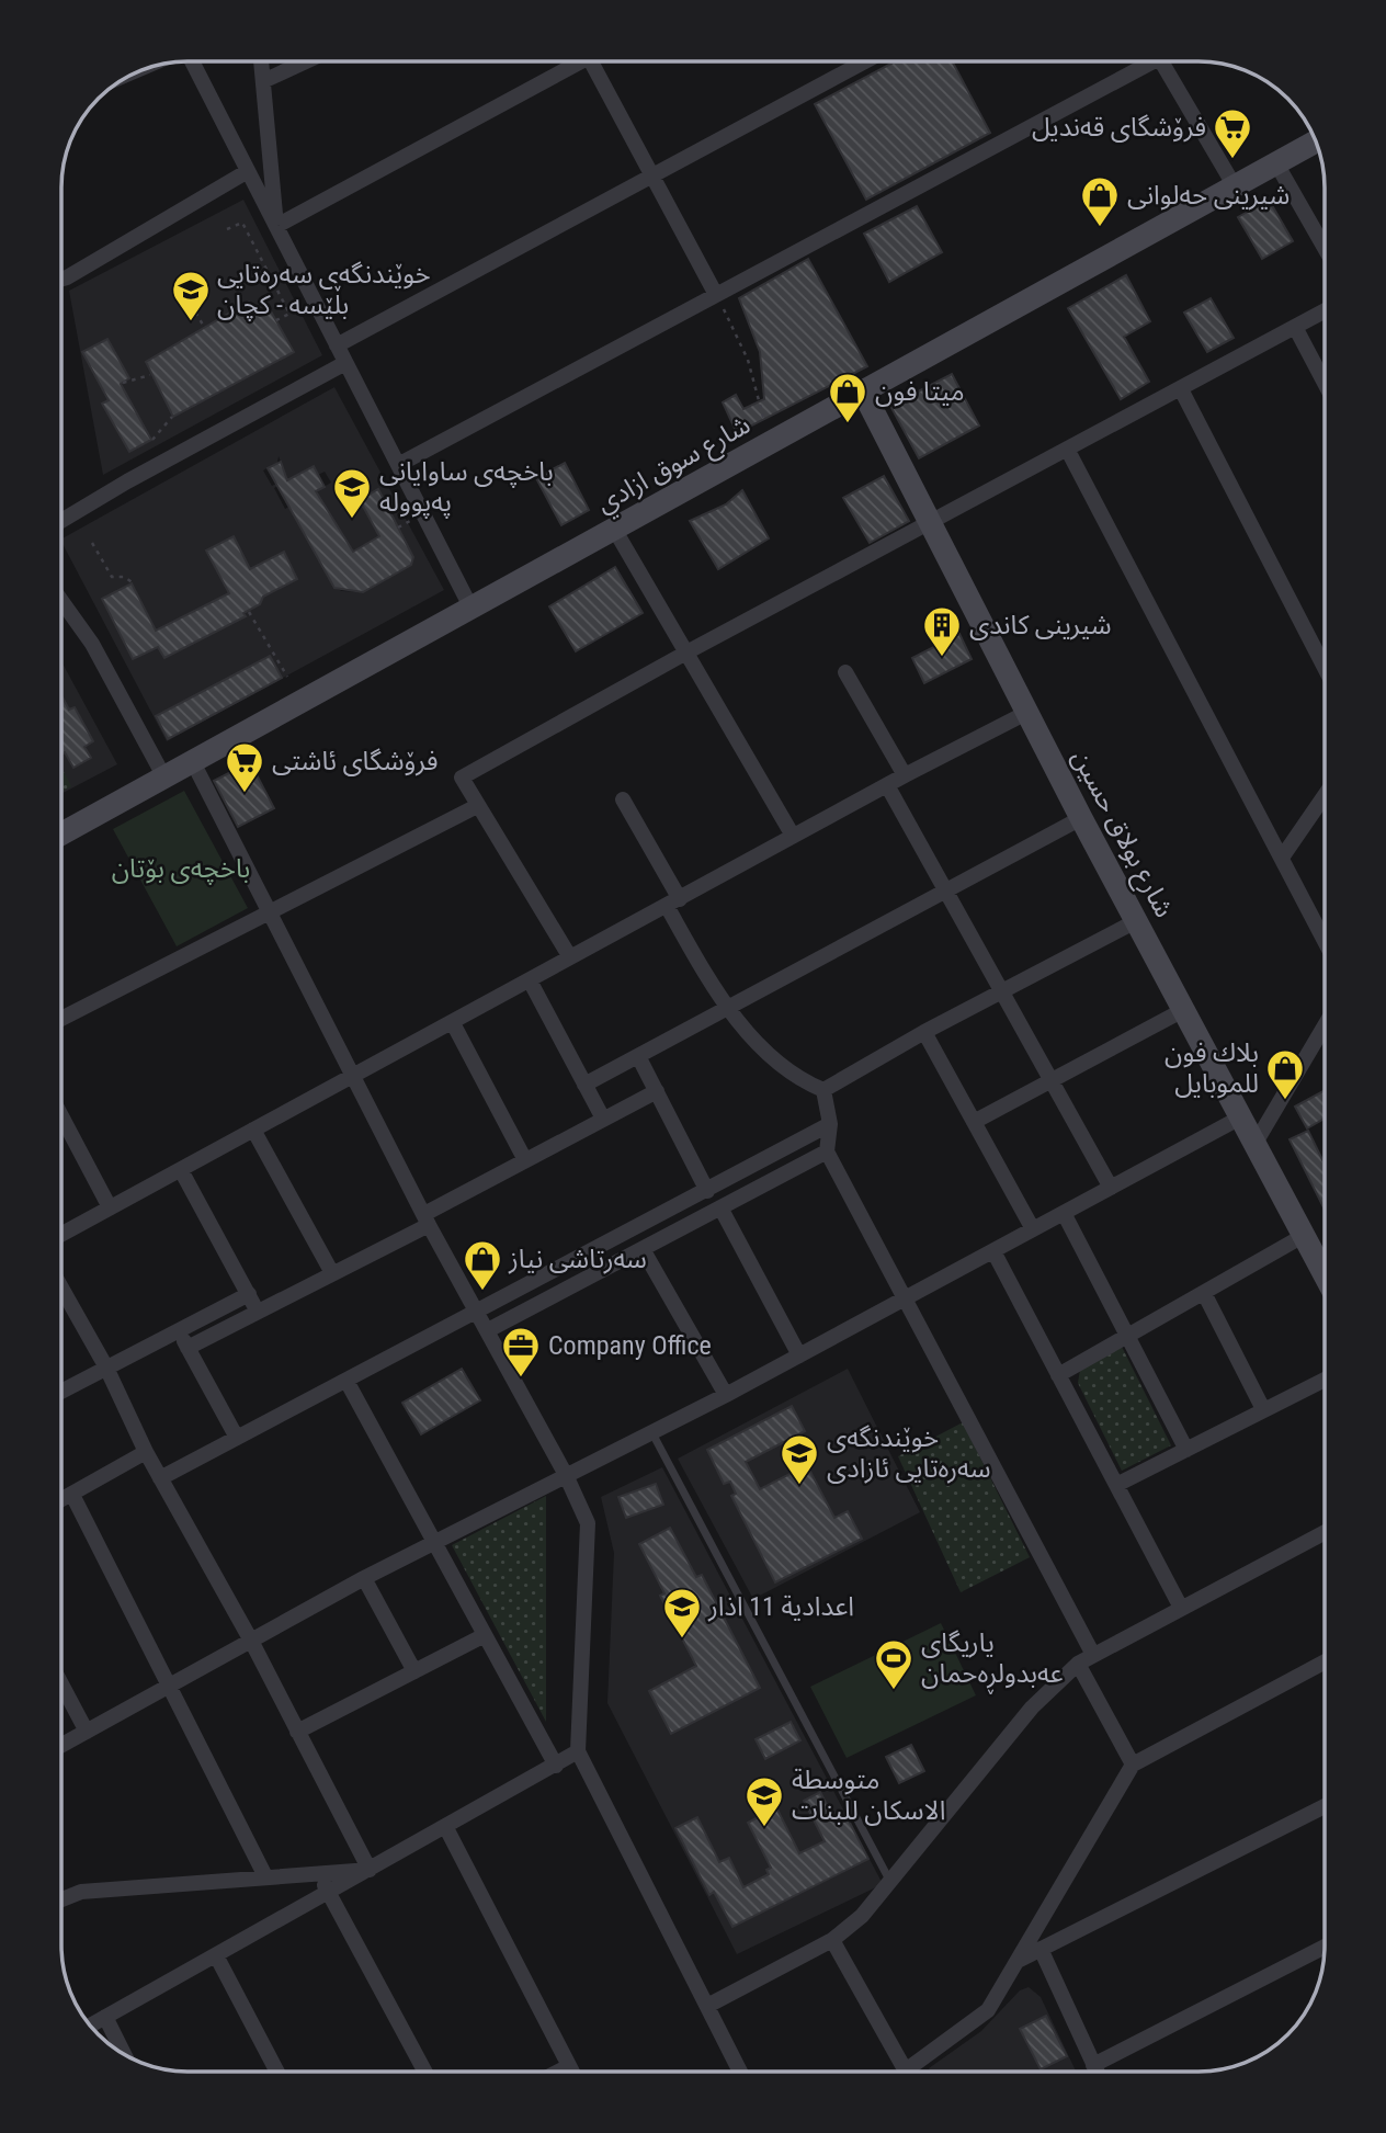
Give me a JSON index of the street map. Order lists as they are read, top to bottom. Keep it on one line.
{"streets":{"street":["شارع سوق ازادي","شارع بولاق حسين"]},"crossings":[["شارع سوق ازادي","شارع بولاق حسين"]],"parks":["باخچەی بۆتان"],"places":{"supermarket":["فرۆشگای قەندیل","فرۆشگای ئاشتی"],"shop":["شیرینی حەلوانی","ميتا فون","بلاك فون للموبايل","سەرتاشی نیاز"],"school or university":["خوێندنگەی سەرەتایی بڵێسە - کچان","باخچەی ساوایانی پەپوولە","خوێندنگەی سەرەتایی ئازادی","اعدادية 11 اذار","متوسطة الاسكان للبنات"],"building":["شیرینی کاندی"],"office":["Company Office"],"sports":["یاریگای عەبدولڕەحمان"]}}
